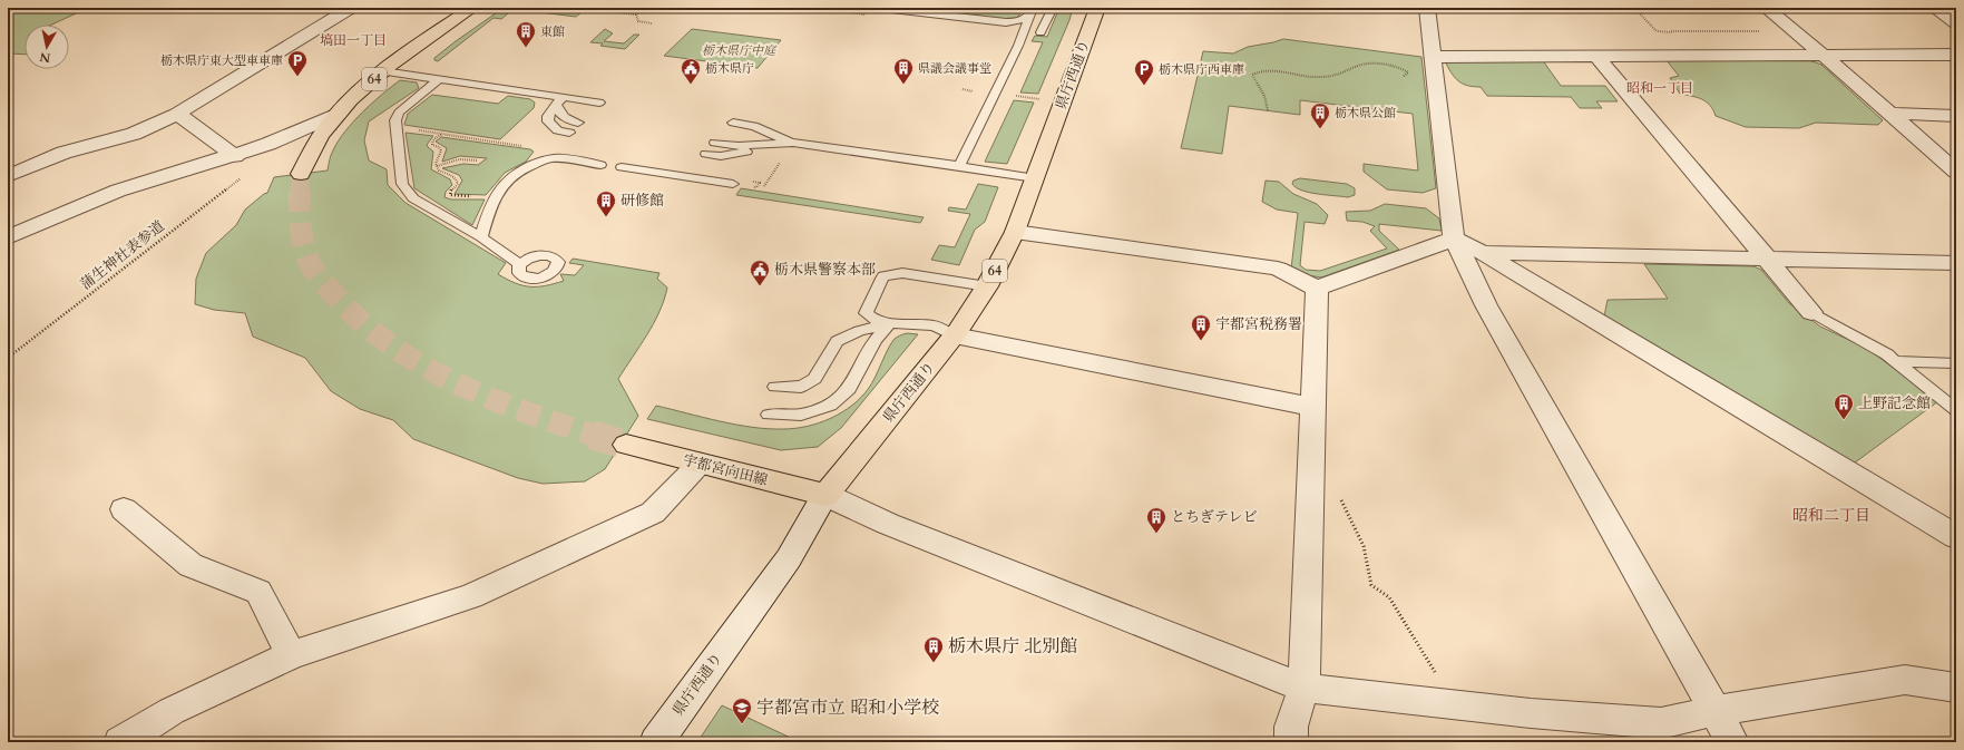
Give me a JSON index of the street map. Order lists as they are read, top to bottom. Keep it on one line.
{"streets":{"main road":["県庁西通り","64","宇都宮向田線"],"path":["蒲生神社表参道"]},"crossings":[["県庁西通り","宇都宮向田線"]],"districts":["塙田一丁目","昭和一丁目","昭和二丁目"],"parks":["栃木県庁中庭"],"places":{"building":["東館","県議会議事堂","栃木県公館","研修館","宇都宮税務署","上野記念館","とちぎテレビ","栃木県庁 北別館"],"parking":["栃木県庁東大型車車庫","栃木県庁西車庫"],"public building":["栃木県庁","栃木県警察本部"],"school or university":["宇都宮市立 昭和小学校"]},"north":"bottom"}
